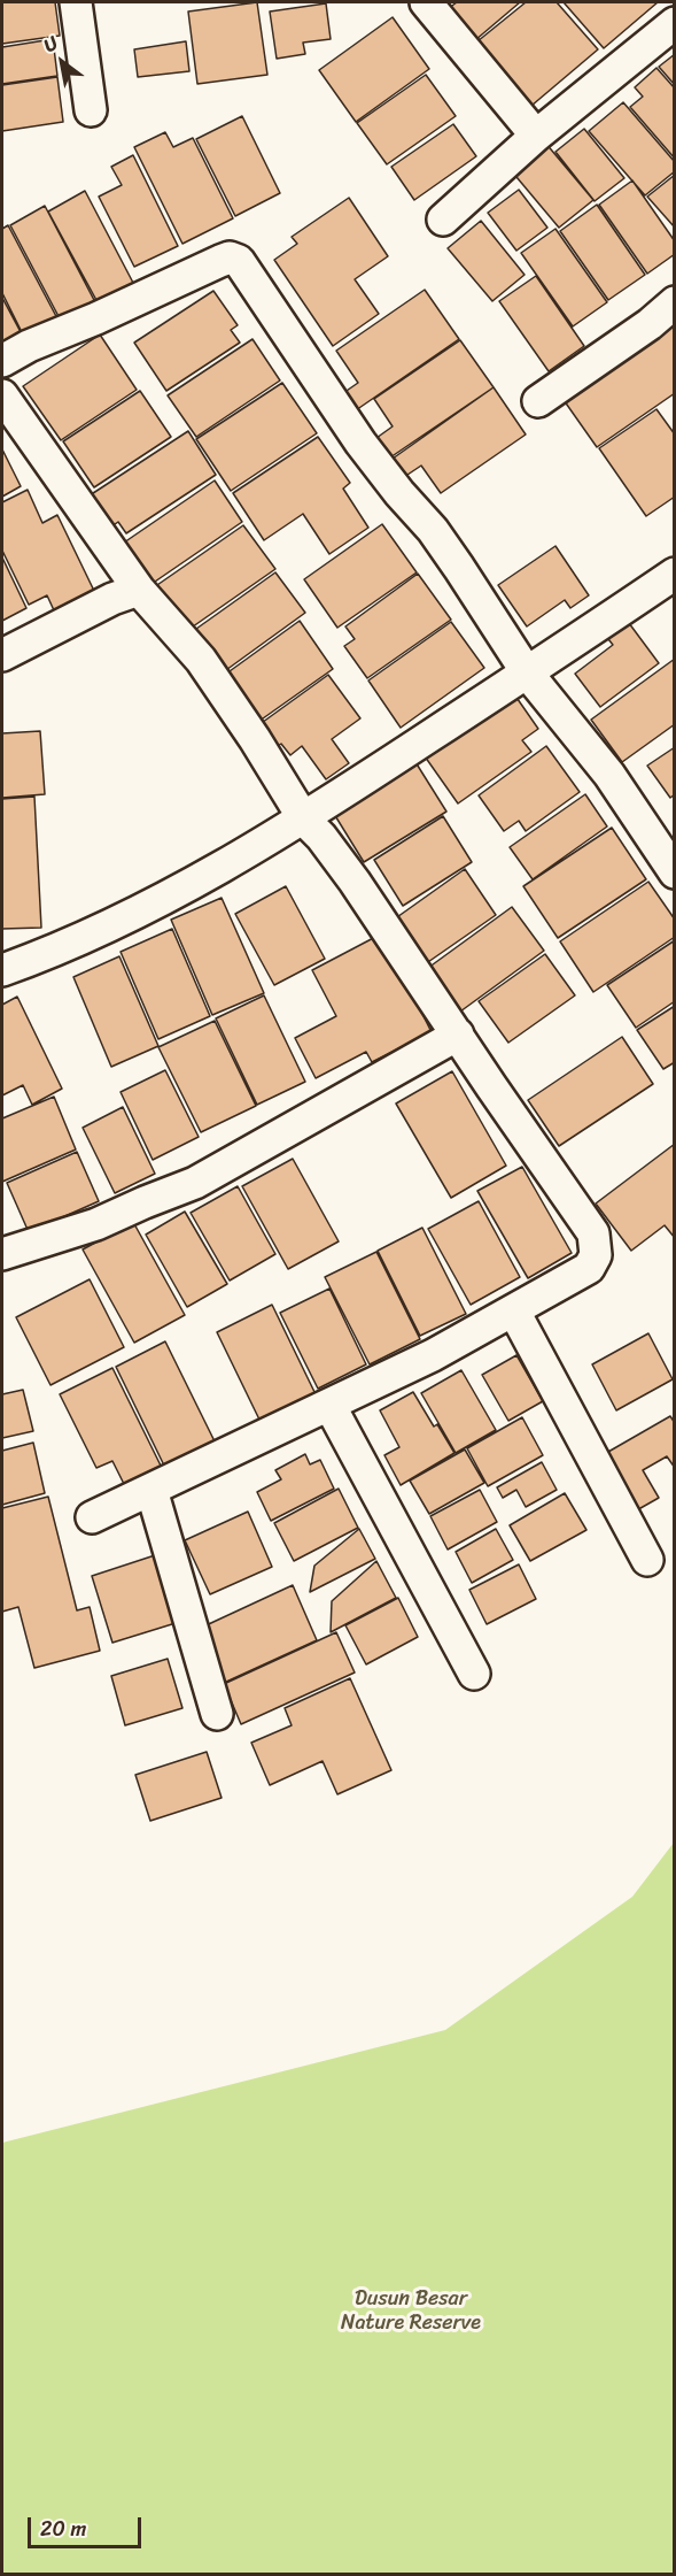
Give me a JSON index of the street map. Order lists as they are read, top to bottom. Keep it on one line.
{"parks":["Dusun Besar Nature Reserve"],"scale_bar":"20 m","north":"top left"}
